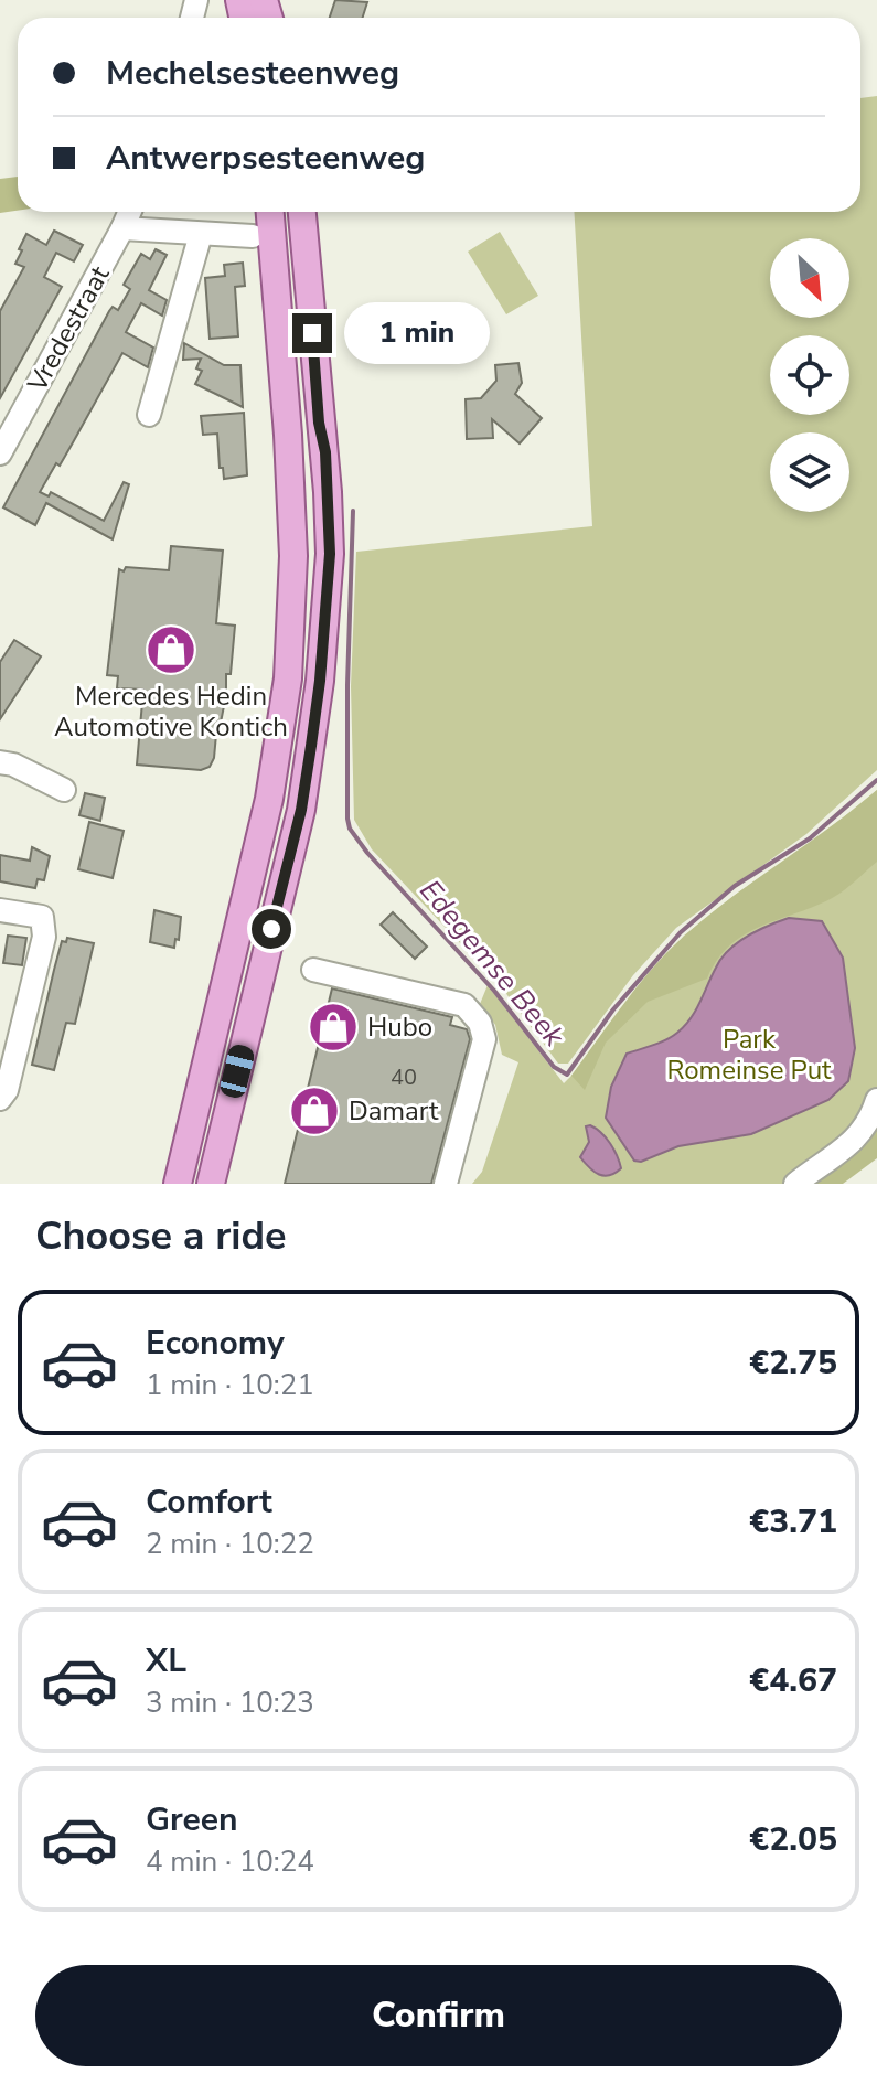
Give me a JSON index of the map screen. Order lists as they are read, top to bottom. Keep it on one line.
{"streets":{"street":["Vredestraat"]},"water":["Edegemse Beek"],"parks":["Park Romeinse Put"],"places":{"shop":["Mercedes Hedin Automotive Kontich","Hubo","Damart"]},"house_numbers":["40"],"north":"bottom right","page":{"banner":["Mechelsesteenweg","Antwerpsesteenweg"],"bubble":"1 min","heading":"Choose a ride","list":[{"name":"Economy","note":"1 min · 10:21","value":"€2.75"},{"name":"Comfort","note":"2 min · 10:22","value":"€3.71"},{"name":"XL","note":"3 min · 10:23","value":"€4.67"},{"name":"Green","note":"4 min · 10:24","value":"€2.05"}],"buttons":"Confirm"}}
